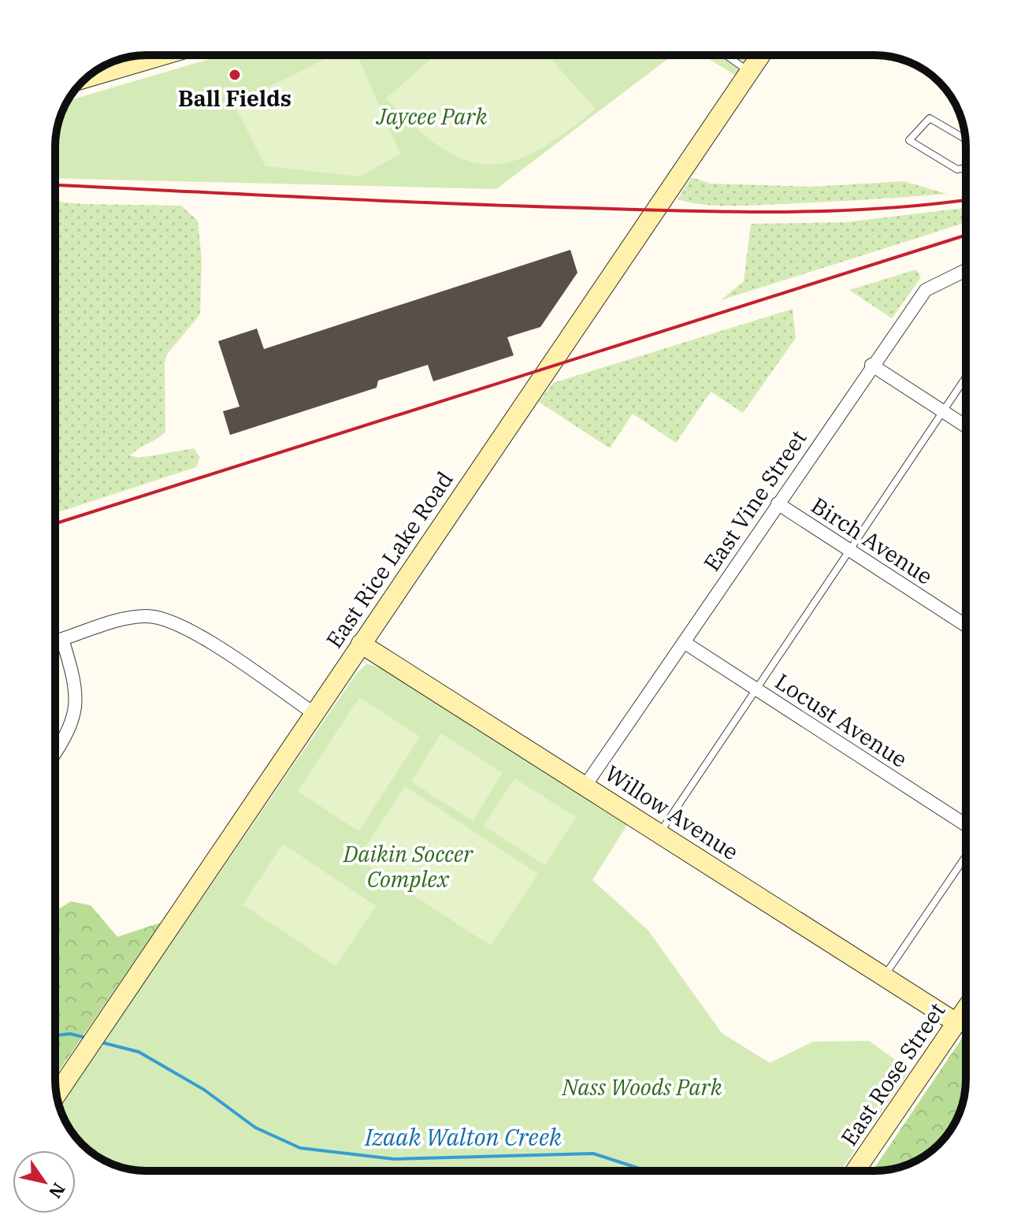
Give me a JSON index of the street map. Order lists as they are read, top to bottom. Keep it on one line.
{"streets":{"street":["East Vine Street","Birch Avenue","East Rice Lake Road","Locust Avenue","Willow Avenue","East Rose Street"]},"crossings":[["East Vine Street","Birch Avenue"],["East Vine Street","Locust Avenue"],["East Vine Street","Willow Avenue"],["East Rice Lake Road","Willow Avenue"],["Willow Avenue","East Rose Street"]],"water":["Izaak Walton Creek"],"parks":["Jaycee Park","Daikin Soccer Complex","Nass Woods Park"],"places":["Ball Fields"],"north":"bottom right"}
